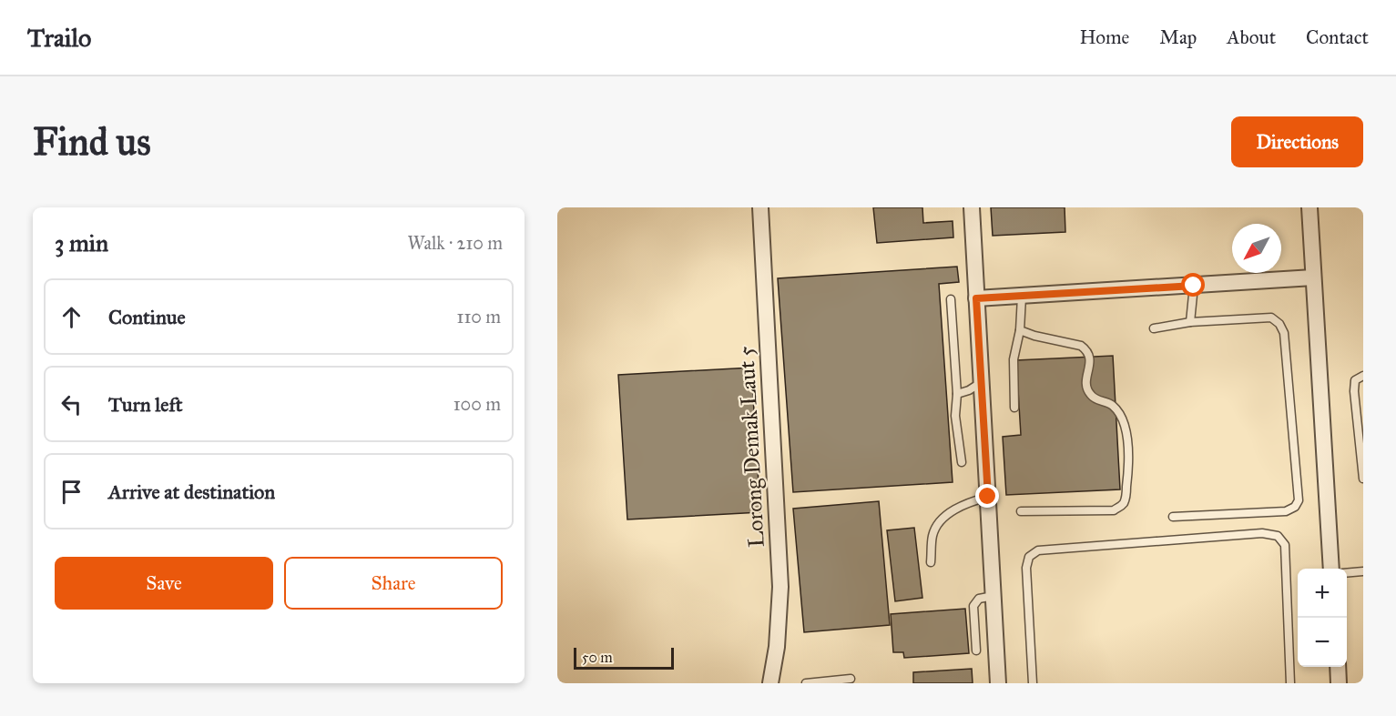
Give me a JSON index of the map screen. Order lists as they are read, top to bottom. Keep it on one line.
{"streets":{"street":["Lorong Demak Laut 5"]},"scale_bar":"50 m","north":"bottom left","page":{"header":"Trailo","nav":["Home","Map","About","Contact"],"buttons":["Directions",["Save","Share"]],"title":"Find us","heading":["3 min","Walk · 210 m"],"list":[["Continue","110 m"],["Turn left","100 m"],"Arrive at destination"],"map_buttons":["+","−"],"scale":"50 m"}}
